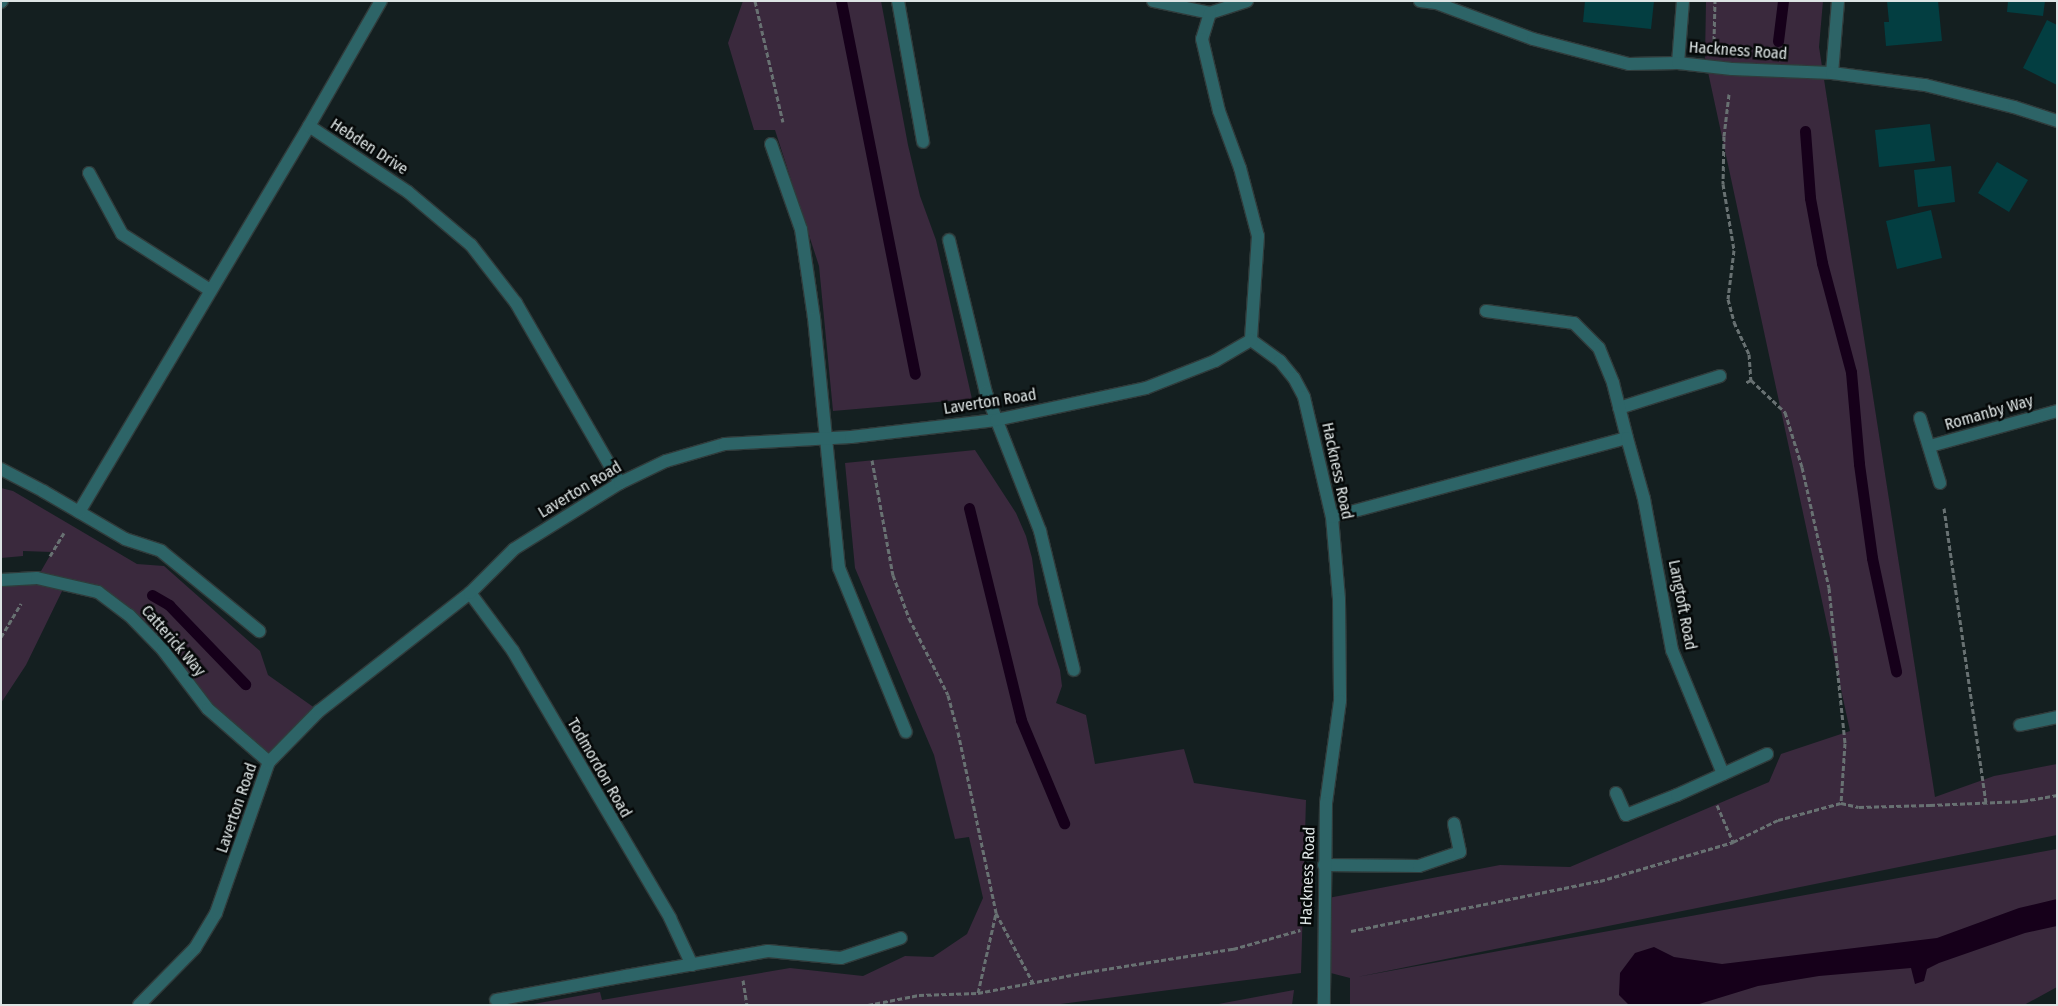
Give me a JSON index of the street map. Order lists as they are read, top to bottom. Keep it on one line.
{"streets":{"street":["Hackness Road","Hebden Drive","Laverton Road","Romanby Way","Langtoft Road","Catterick Way","Todmordon Road"]},"crossings":[["Hackness Road","Laverton Road"],["Hebden Drive","Laverton Road"],["Laverton Road","Catterick Way"],["Laverton Road","Todmordon Road"]]}
